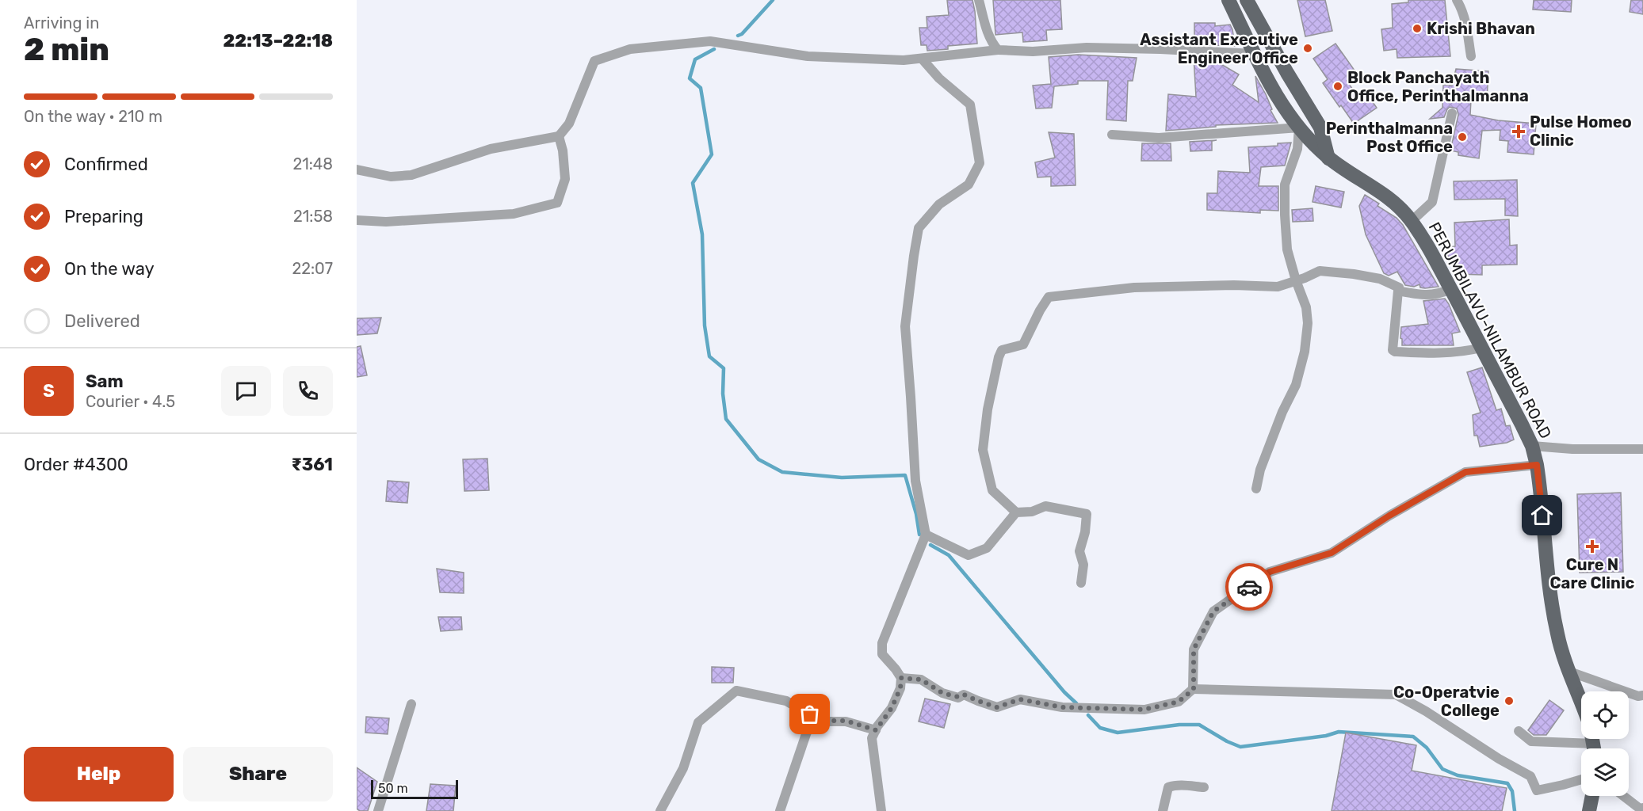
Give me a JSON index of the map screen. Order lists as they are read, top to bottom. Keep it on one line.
{"streets":{"main road":["PERUMBILAVU-NILAMBUR ROAD"]},"places":{"other":["Krishi Bhavan","Assistant Executive Engineer Office","Block Panchayath Office, Perinthalmanna","Perinthalmanna Post Office","Co-Operatvie College"],"health":["Pulse Homeo Clinic","Cure N Care Clinic"]},"scale_bar":"50 m","page":{"heading":["2 min","Arriving in","22:13–22:18"],"panel":["Sam","Courier · 4.5","Order #4300","₹361"],"bar":"On the way · 210 m","list":[["Confirmed","21:48"],["Preparing","21:58"],["On the way","22:07"],"Delivered"],"round":"S","buttons":["Help","Share"],"scale":"50 m"}}
